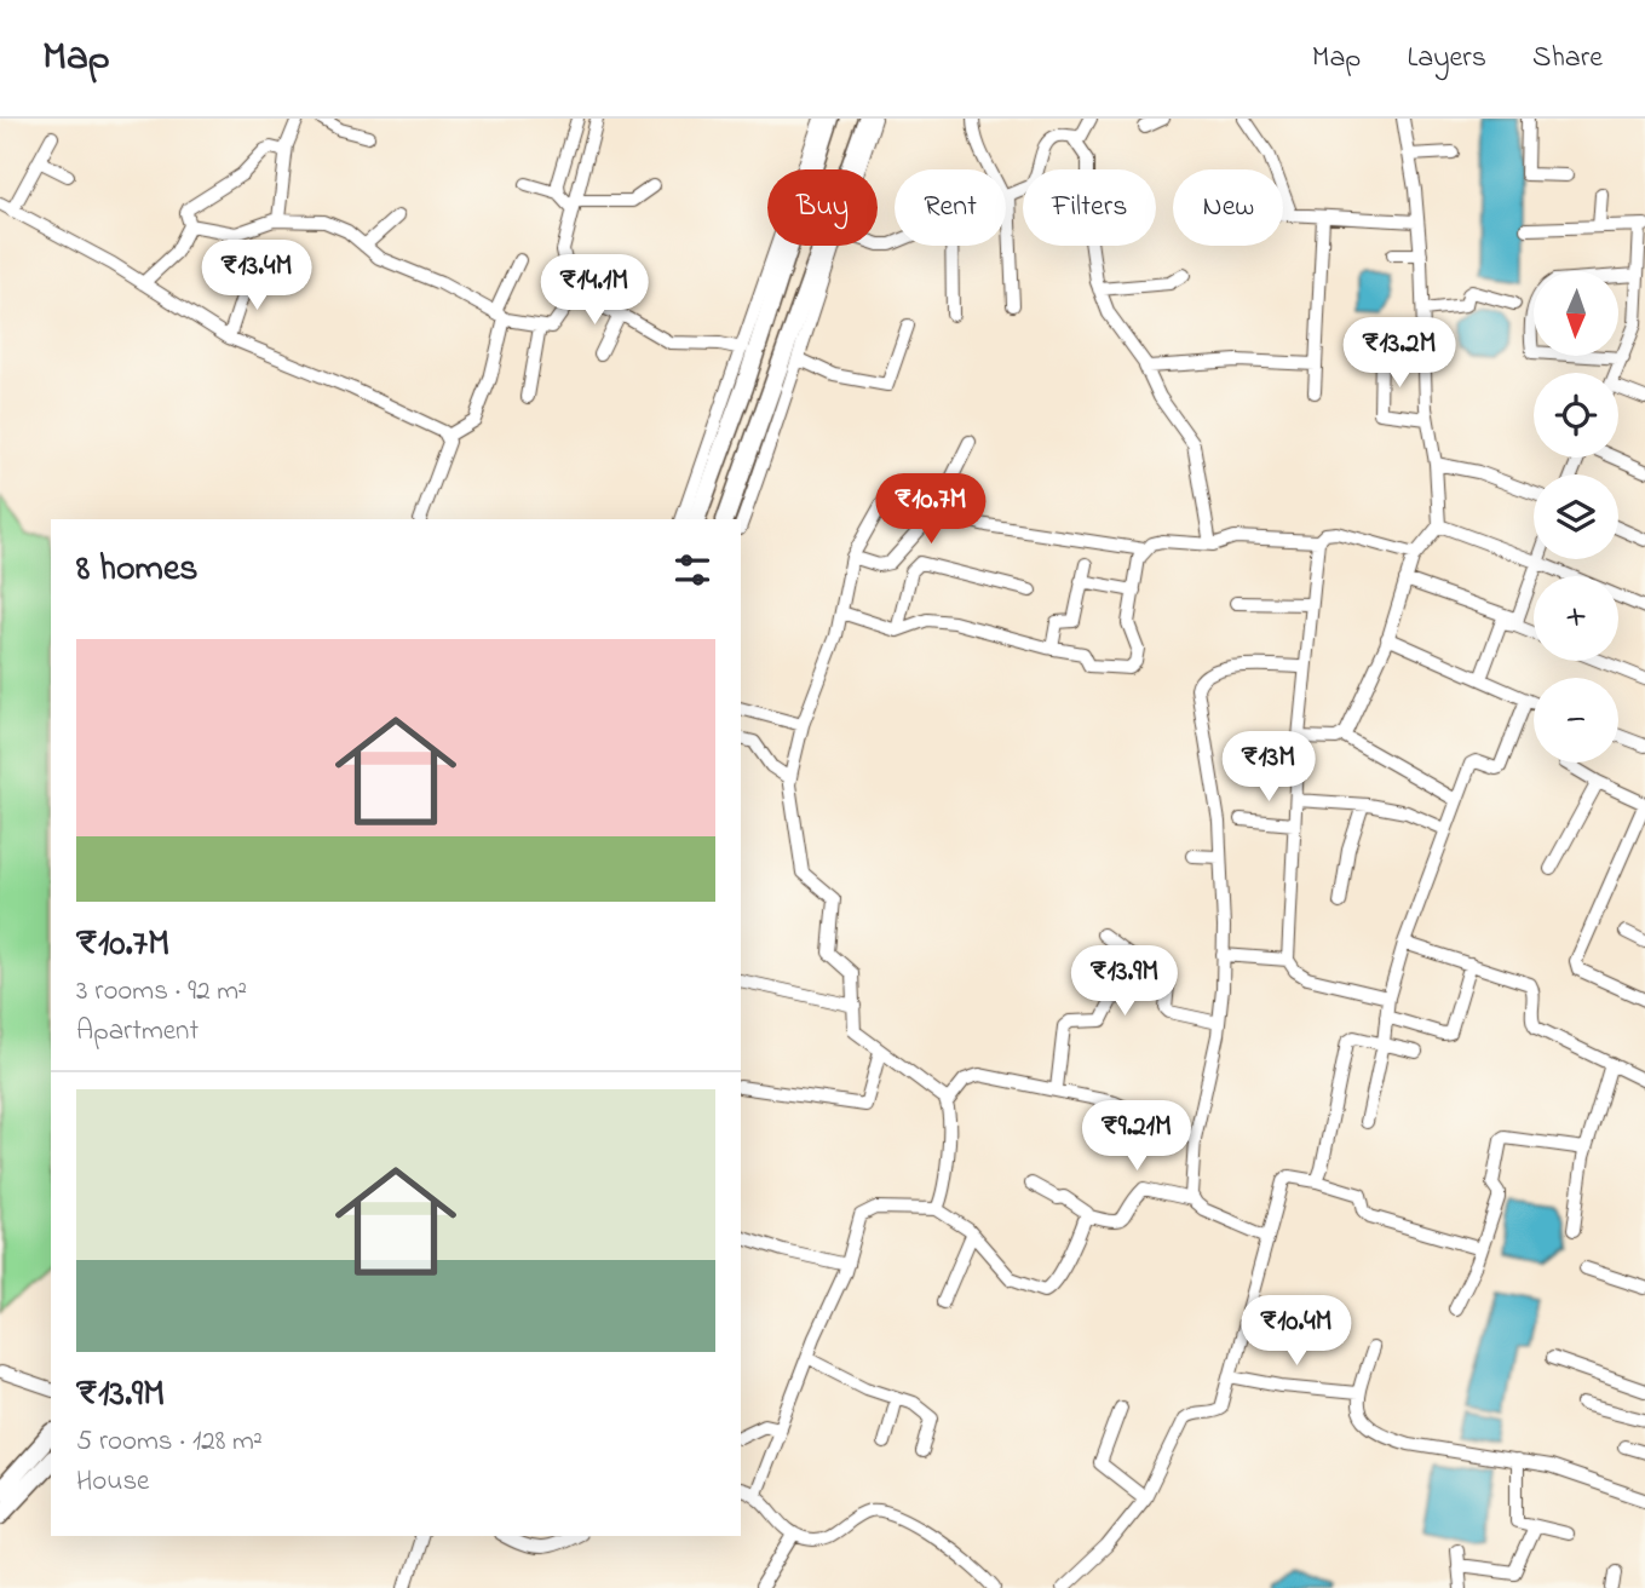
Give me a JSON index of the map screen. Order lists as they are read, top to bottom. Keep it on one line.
{"north":"bottom","page":{"header":"Map","nav":["Map","Layers","Share"],"chip":["Buy","Rent","Filters","New"],"price":["₹13.4M","₹14.1M","₹13.2M","₹10.7M","₹13M","₹13.9M","₹9.21M","₹10.4M"],"map_buttons":["+","−"],"heading":"8 homes","list":[{"name":"₹10.7M","note":"3 rooms · 92 m² · Apartment"},{"name":"₹13.9M","note":"5 rooms · 128 m² · House"}]}}
